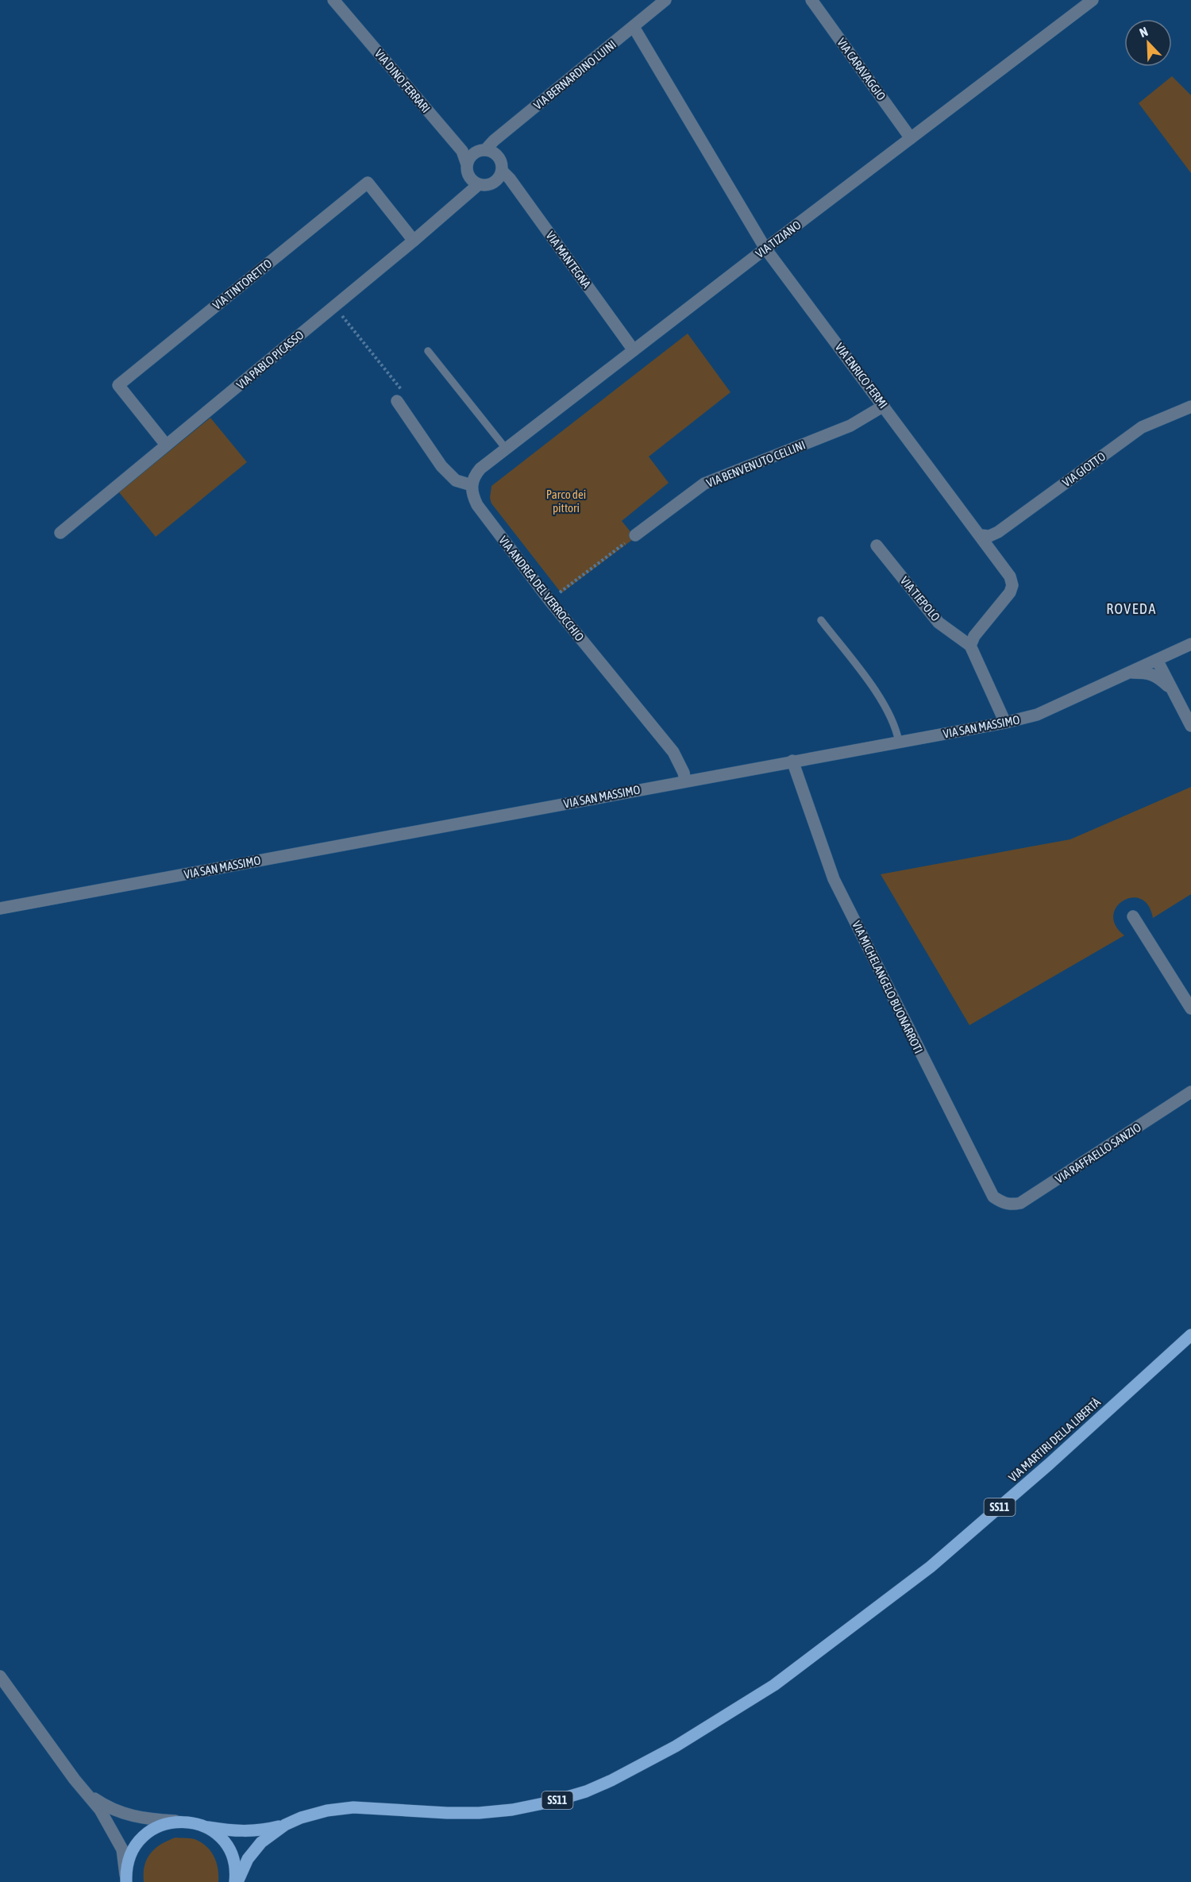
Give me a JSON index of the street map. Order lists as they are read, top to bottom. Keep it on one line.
{"streets":{"main road":["VIA MARTIRI DELLA LIBERTÀ","SS11"],"street":["VIA CARAVAGGIO","VIA BERNARDINO LUINI","VIA DINO FERRARI","VIA TIZIANO","VIA MANTEGNA","VIA TINTORETTO","VIA PABLO PICASSO","VIA ENRICO FERMI","VIA BENVENUTO CELLINI","VIA GIOTTO","VIA ANDREA DEL VERROCCHIO","VIA TIEPOLO","VIA SAN MASSIMO","VIA MICHELANGELO BUONARROTI","VIA RAFFAELLO SANZIO"]},"crossings":[["VIA CARAVAGGIO","VIA TIZIANO"],["VIA BERNARDINO LUINI","VIA DINO FERRARI"],["VIA BERNARDINO LUINI","VIA MANTEGNA"],["VIA BERNARDINO LUINI","VIA PABLO PICASSO"],["VIA BERNARDINO LUINI","VIA ENRICO FERMI"],["VIA DINO FERRARI","VIA MANTEGNA"],["VIA DINO FERRARI","VIA PABLO PICASSO"],["VIA TIZIANO","VIA MANTEGNA"],["VIA TIZIANO","VIA ENRICO FERMI"],["VIA TIZIANO","VIA ANDREA DEL VERROCCHIO"],["VIA MANTEGNA","VIA PABLO PICASSO"],["VIA TINTORETTO","VIA PABLO PICASSO"],["VIA ENRICO FERMI","VIA BENVENUTO CELLINI"],["VIA ENRICO FERMI","VIA GIOTTO"],["VIA ENRICO FERMI","VIA TIEPOLO"],["VIA ANDREA DEL VERROCCHIO","VIA SAN MASSIMO"],["VIA SAN MASSIMO","VIA MICHELANGELO BUONARROTI"],["VIA MICHELANGELO BUONARROTI","VIA RAFFAELLO SANZIO"]],"districts":["ROVEDA"],"parks":["Parco dei pittori"],"north":"top left"}
